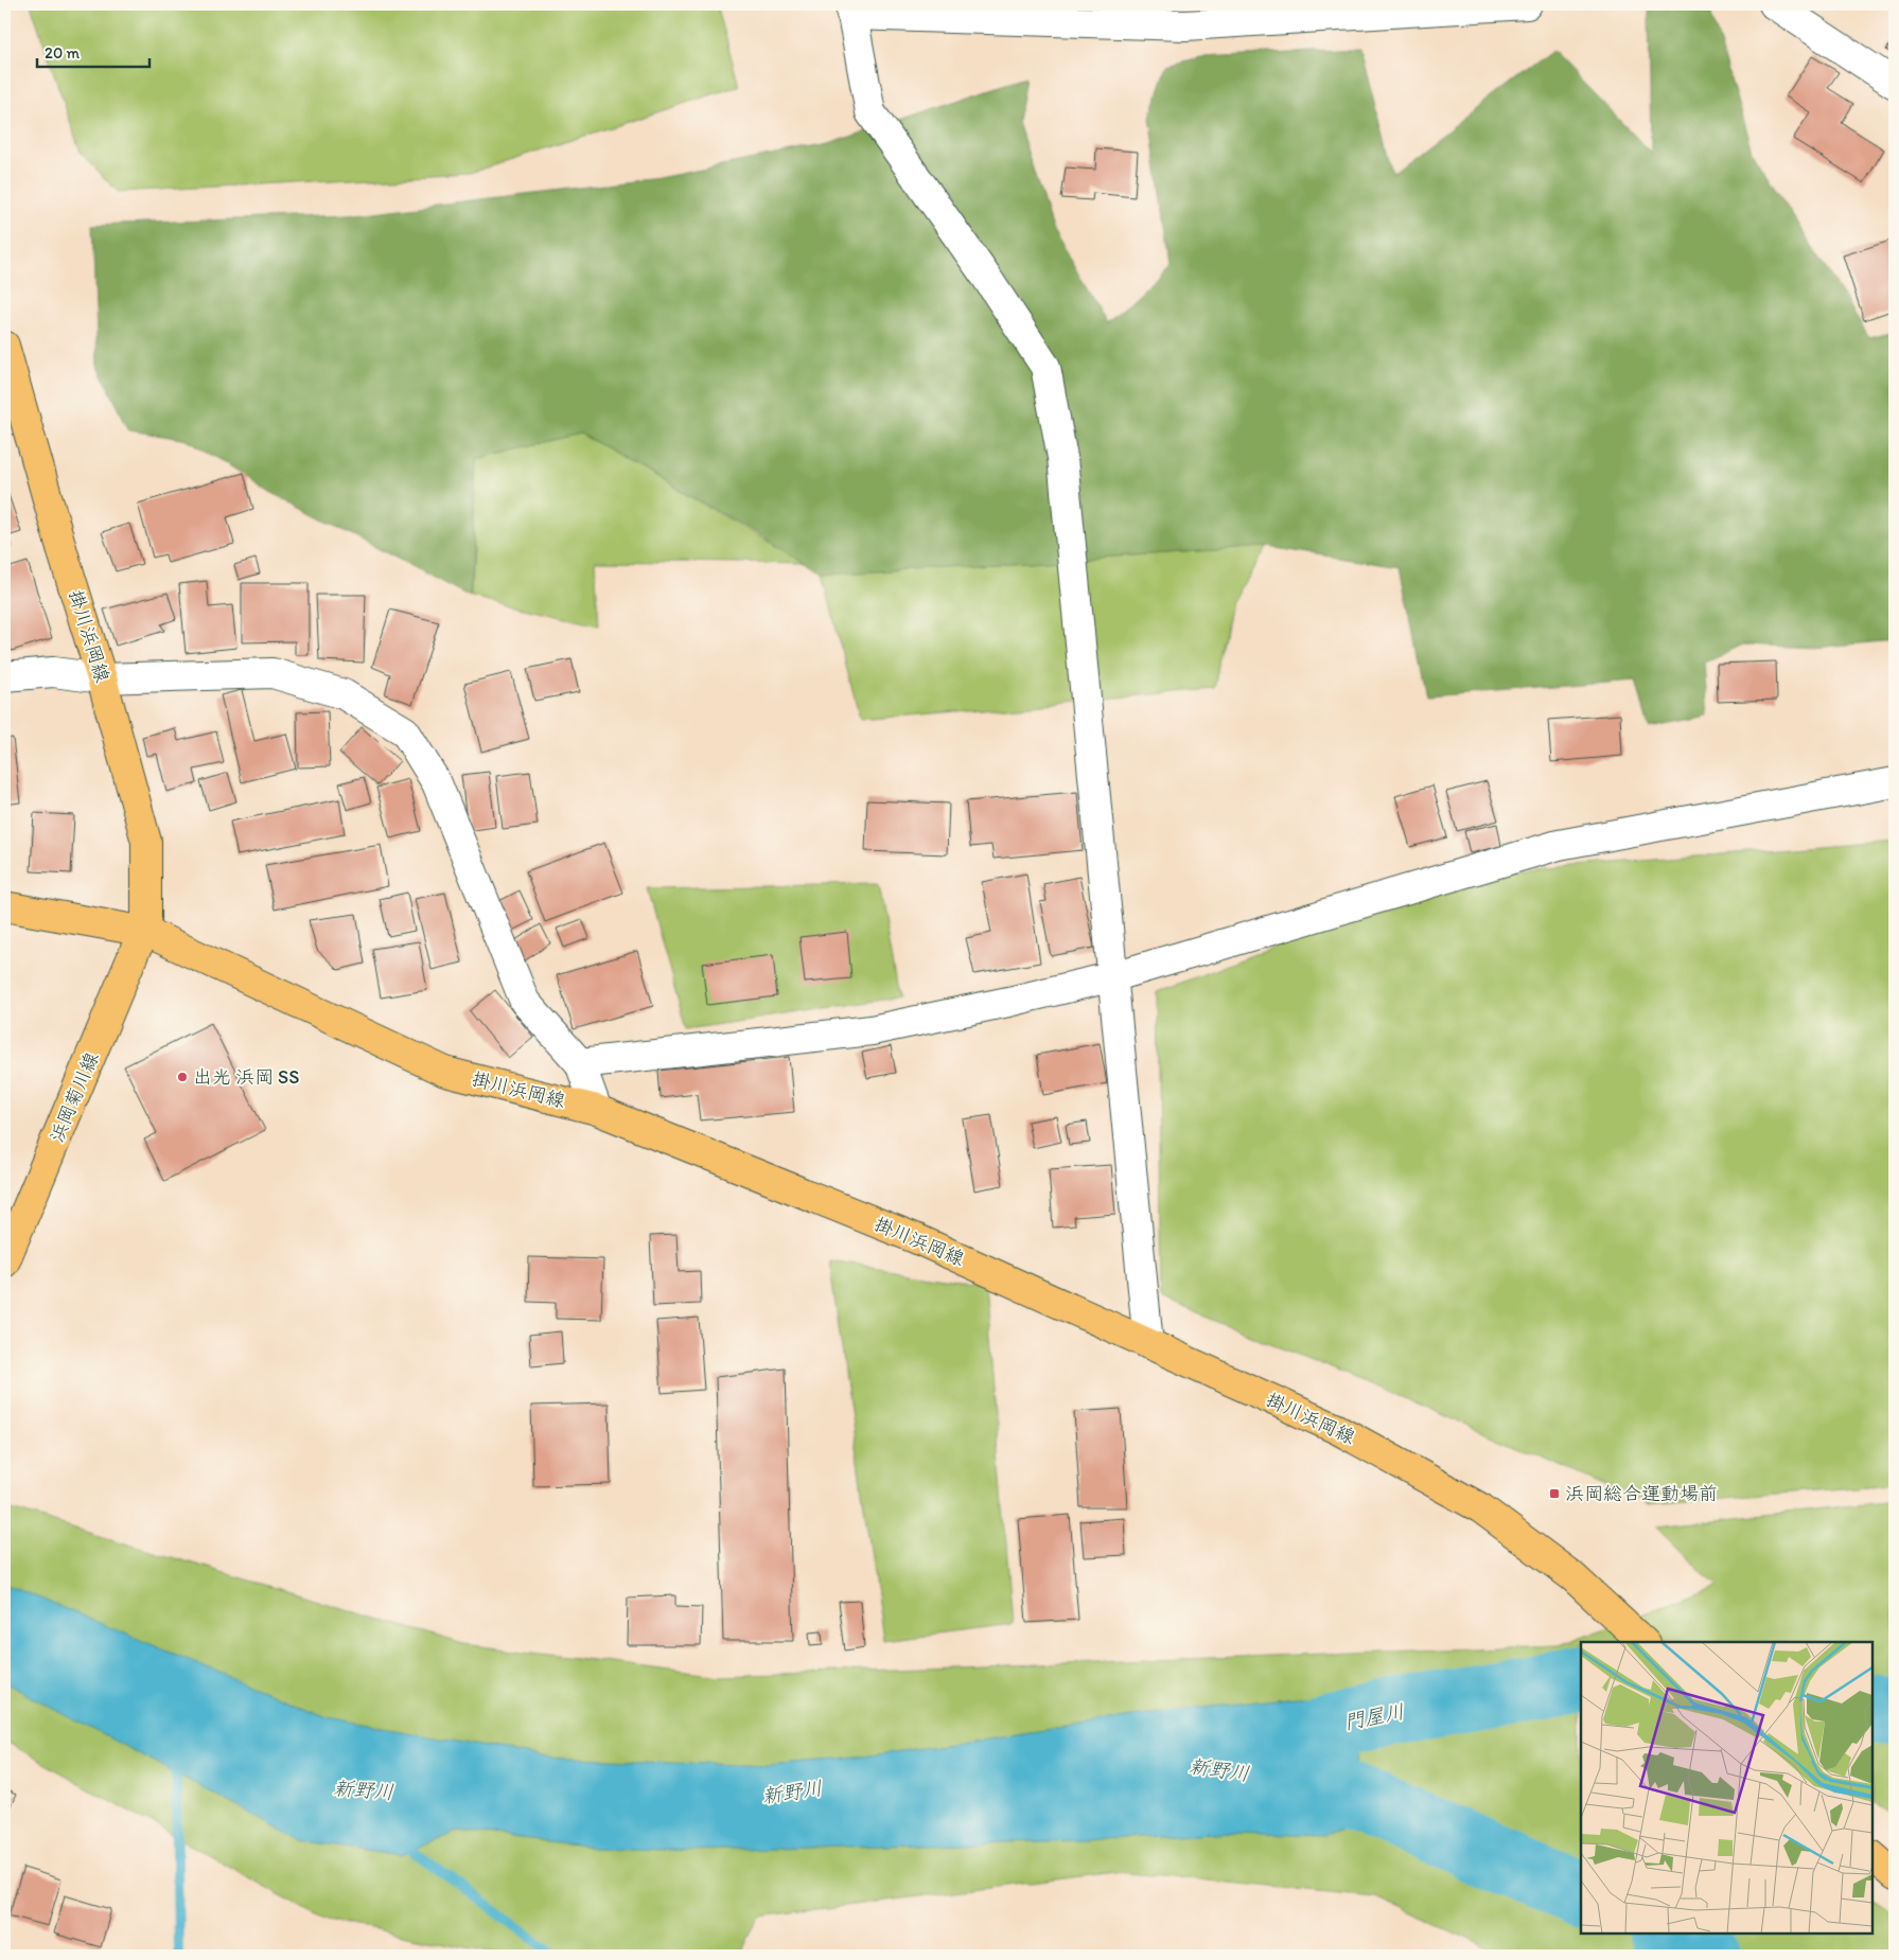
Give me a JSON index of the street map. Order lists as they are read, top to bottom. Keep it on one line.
{"streets":{"main road":["掛川浜岡線","浜岡菊川線"]},"crossings":[["掛川浜岡線","浜岡菊川線"]],"water":["門屋川","新野川"],"places":{"other":["出光 浜岡 SS"],"transit":["浜岡総合運動場前"]},"scale_bar":"20 m"}
